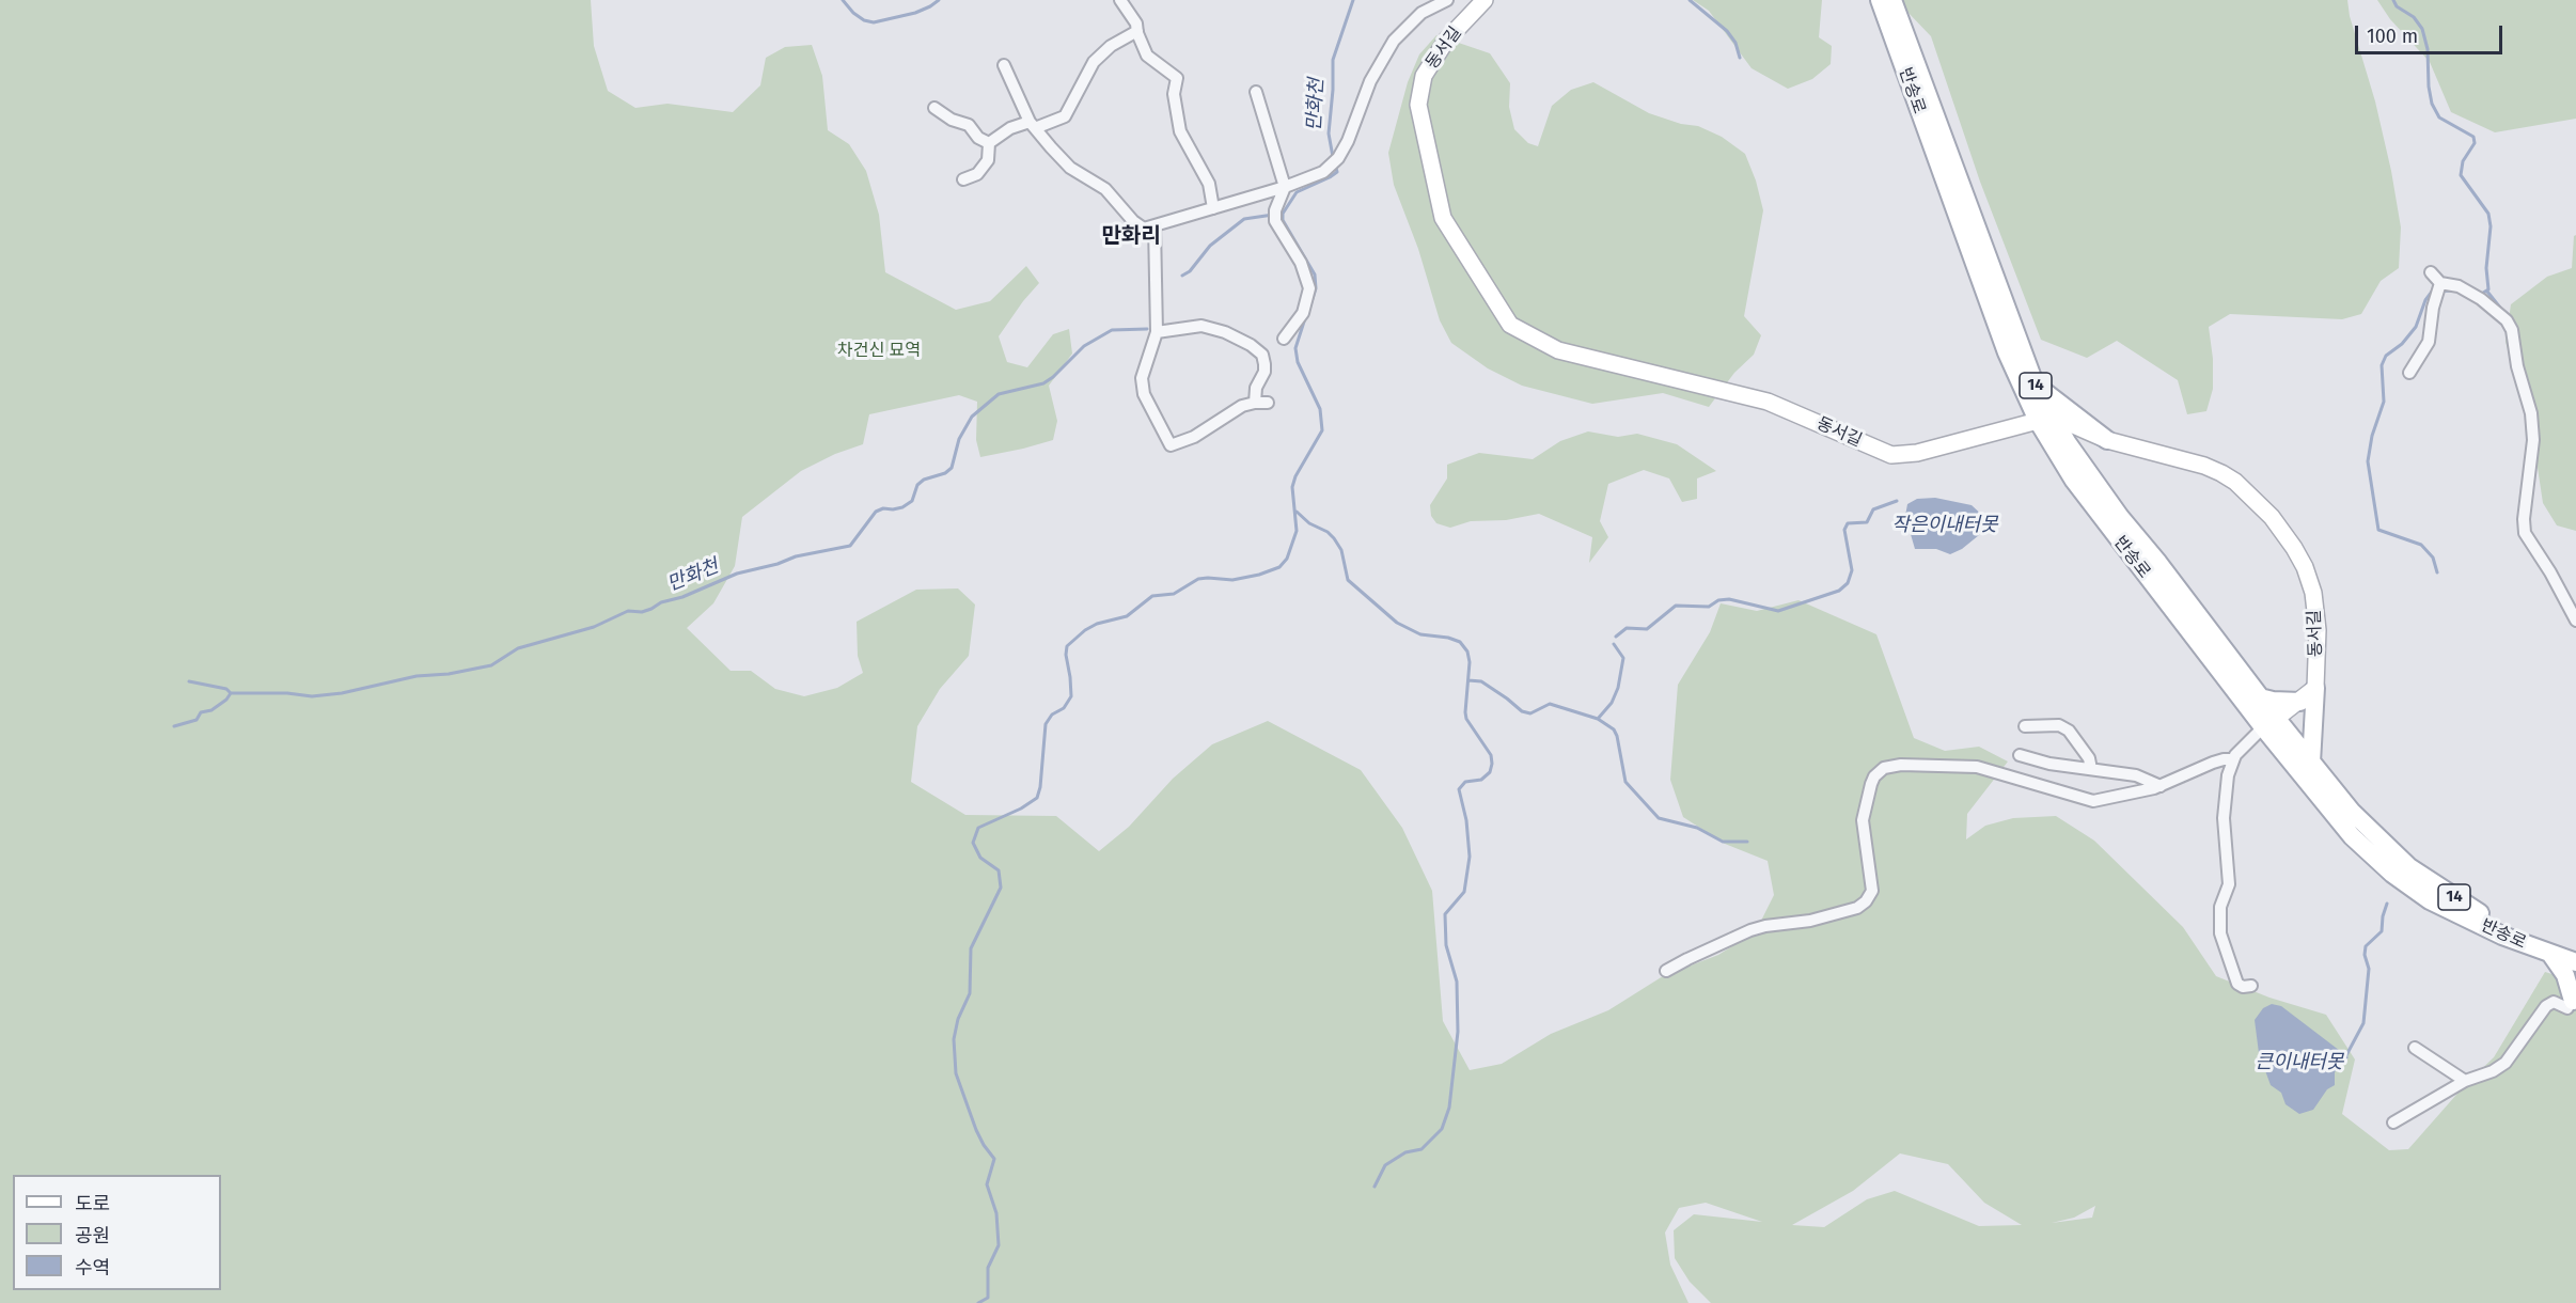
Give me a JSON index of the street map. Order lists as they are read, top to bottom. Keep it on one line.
{"streets":{"main road":["반송로","14"],"street":["동서길"]},"crossings":[["동서길","반송로"]],"districts":["만화리"],"water":["만화천","작은이내터못","큰이내터못"],"parks":["차건신 묘역"],"legend":["도로","공원","수역"],"scale_bar":"100 m"}
